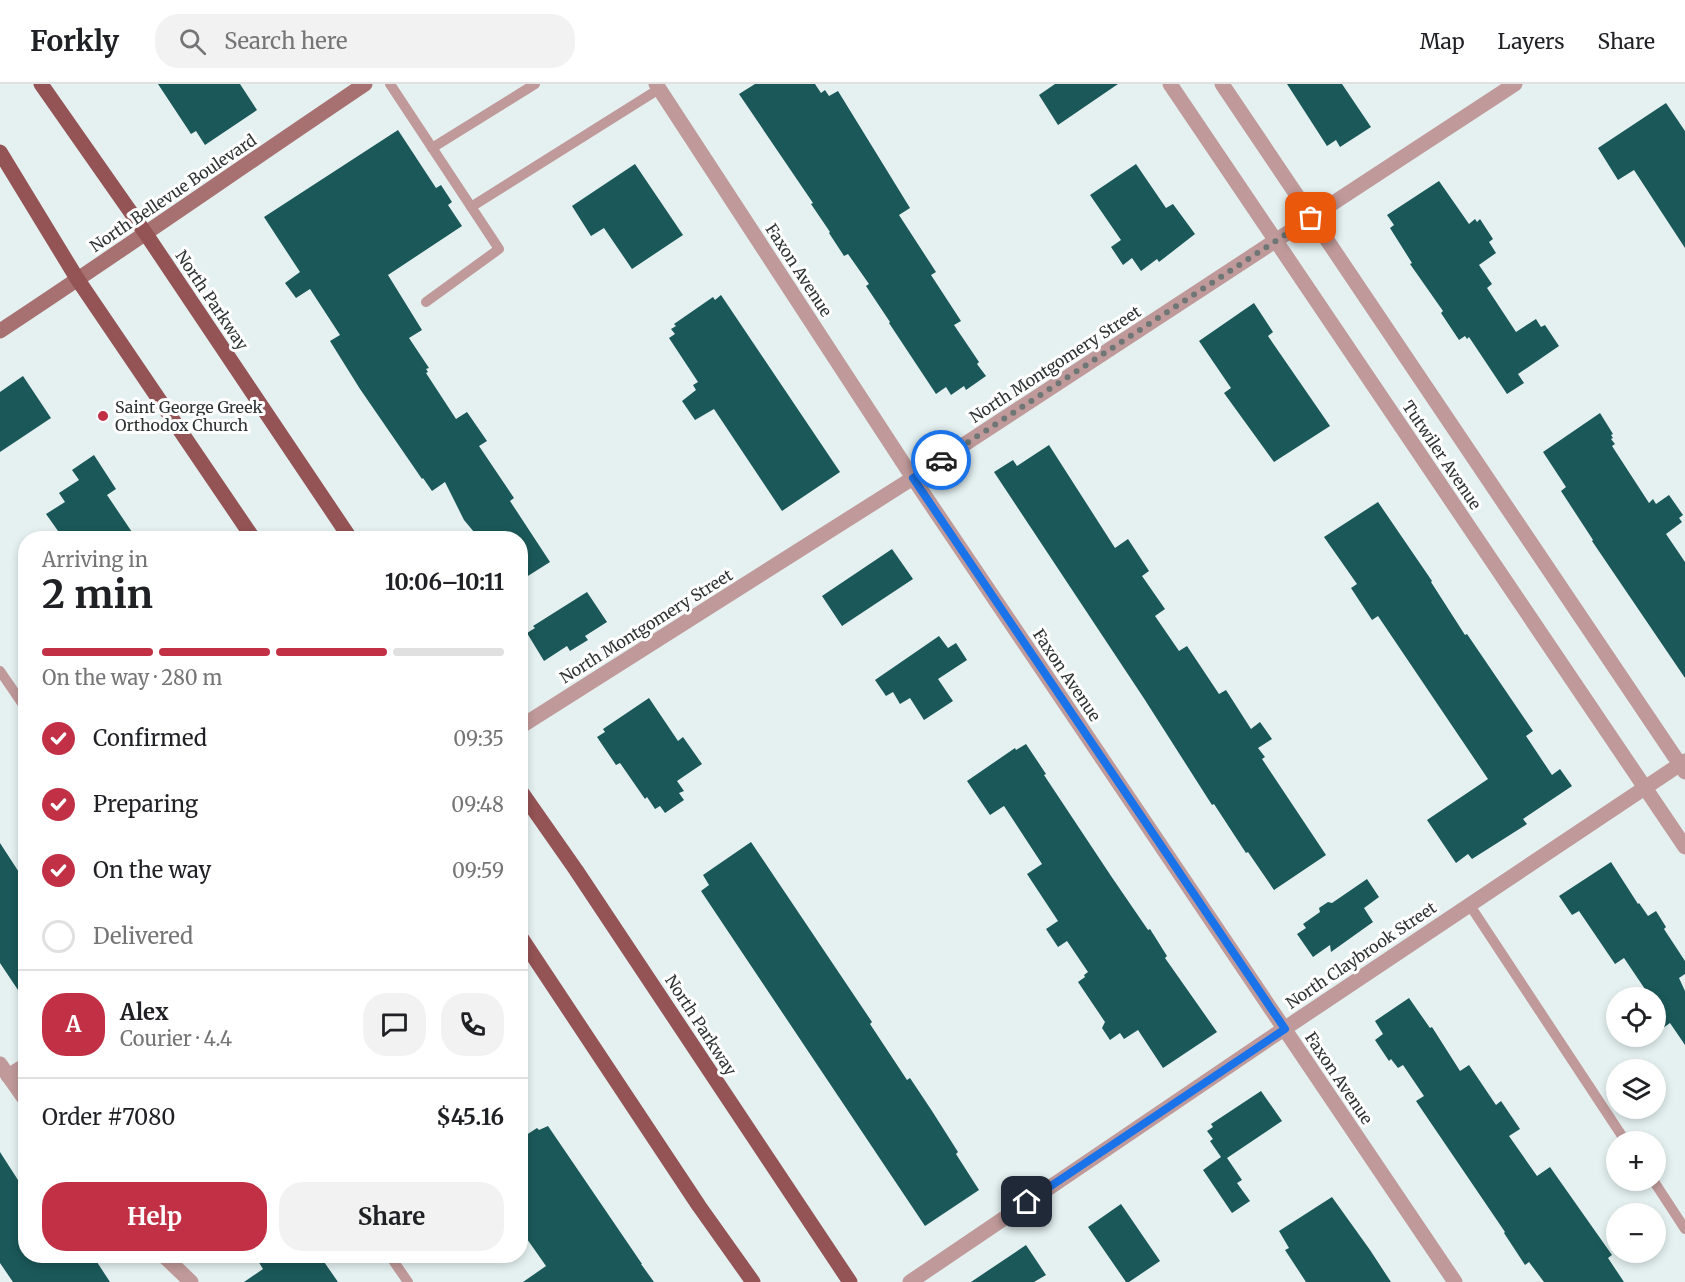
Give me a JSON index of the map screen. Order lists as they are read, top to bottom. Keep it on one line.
{"streets":{"main road":["North Parkway"],"street":["North Bellevue Boulevard","Faxon Avenue","North Montgomery Street","Tutwiler Avenue","North Claybrook Street"]},"crossings":[["North Bellevue Boulevard","North Parkway"],["Faxon Avenue","North Montgomery Street"],["Faxon Avenue","North Claybrook Street"],["North Montgomery Street","Tutwiler Avenue"],["Tutwiler Avenue","North Claybrook Street"]],"places":["Saint George Greek Orthodox Church"],"page":{"header":"Forkly","search":"Search here","nav":["Map","Layers","Share"],"heading":["2 min","Arriving in","10:06–10:11"],"panel":["Alex","Courier · 4.4","Order #7080","$45.16"],"bar":"On the way · 280 m","list":[["Confirmed","09:35"],["Preparing","09:48"],["On the way","09:59"],"Delivered"],"map_buttons":["+","−"],"round":"A","buttons":["Help","Share"]}}
